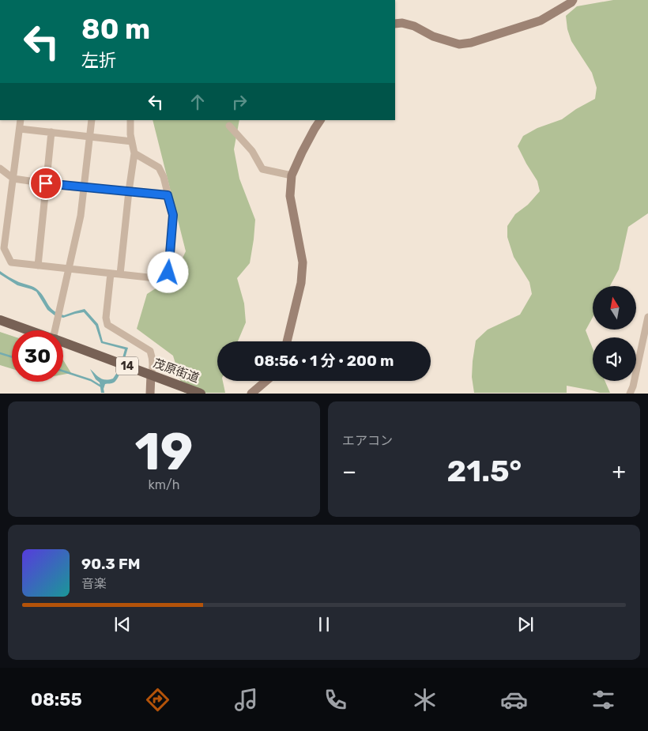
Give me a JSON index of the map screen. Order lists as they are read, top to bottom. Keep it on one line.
{"streets":{"main road":["14","茂原街道"]},"north":"top","page":{"turn":["80 m","左折"],"limit":"30","trip":"08:56 · 1 分 · 200 m","tile":[["19","km/h"],"エアコン"],"heat":["−","21.5°","+"],"song":["90.3 FM","音楽"],"tabs":"08:55"}}
